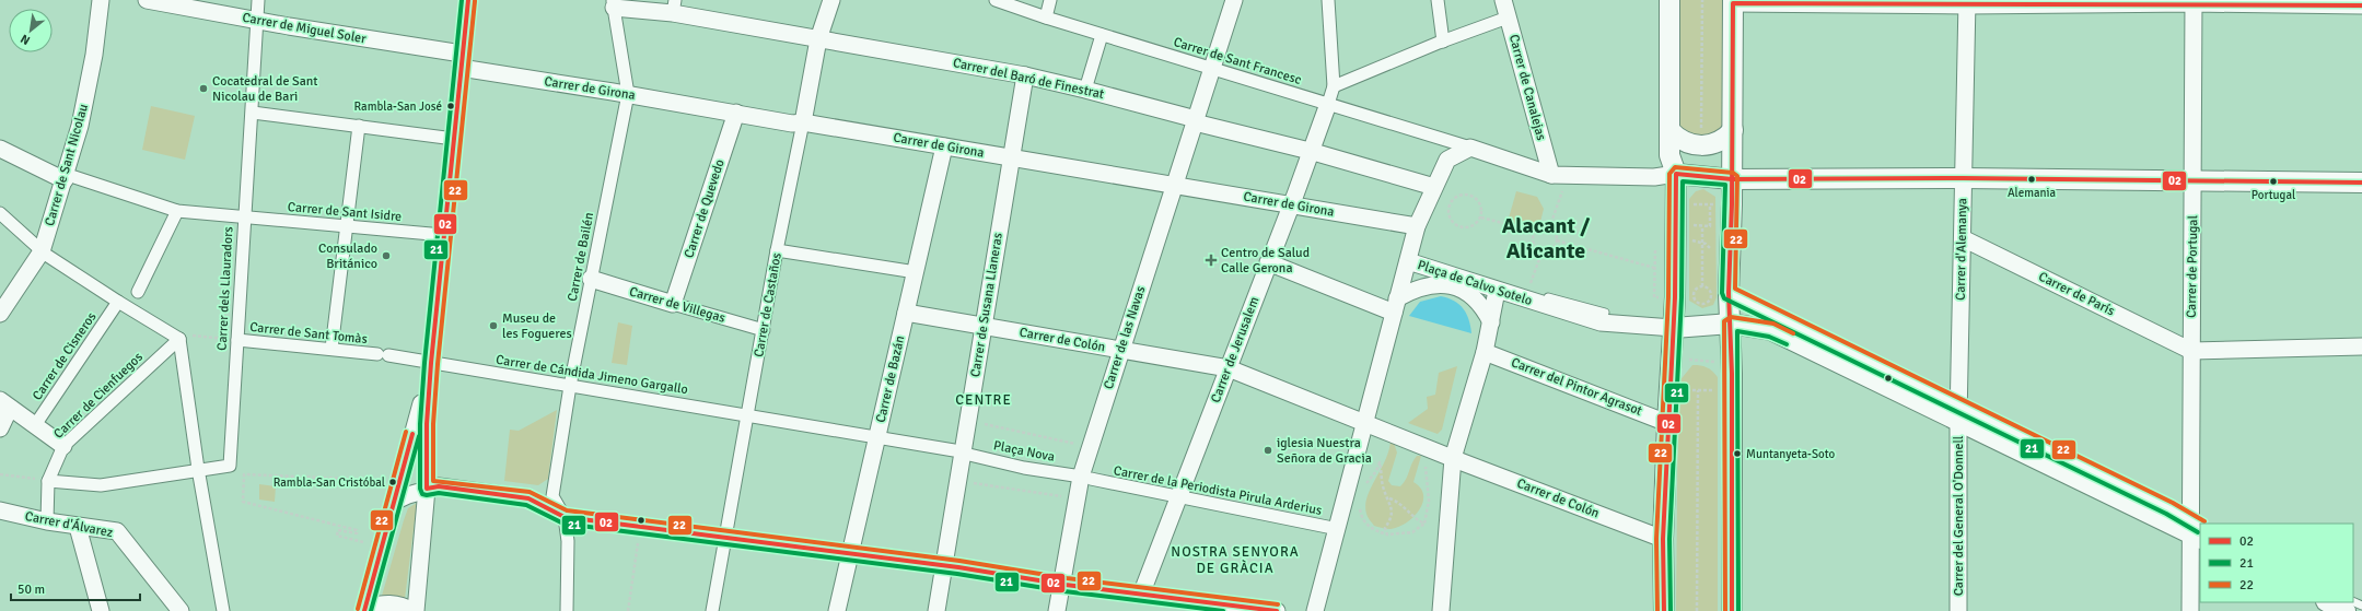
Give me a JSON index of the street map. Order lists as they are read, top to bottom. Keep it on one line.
{"streets":{"street":["Carrer de Miguel Soler","Carrer de Sant Francesc","Carrer del Baró de Finestrat","Carrer de Canalejas","Carrer de Girona","Carrer de Sant Nicolau","Carrer de Quevedo","Carrer de Sant Isidre","Carrer d'Alemanya","Carrer de Bailén","Carrer de Portugal","Plaça de Calvo Sotelo","Carrer dels Llauradors","Carrer de París","Carrer de Villegas","Carrer de Castaños","Carrer de Susana Llaneras","Carrer de Sant Tomàs","Carrer de las Navas","Carrer de Colón","Carrer de Jerusalem","Carrer de Cisneros","Carrer de Cándida Jimeno Gargallo","Carrer de Bazán","Carrer del Pintor Agrasot","Carrer de Cienfuegos","Plaça Nova","Carrer de la Periodista Pirula Arderius","Carrer del General O'Donnell","Carrer d'Álvarez"]},"crossings":[["Carrer de Miguel Soler","Carrer de Girona"],["Carrer de Miguel Soler","Carrer dels Llauradors"],["Carrer de Sant Francesc","Plaça de Calvo Sotelo"],["Carrer de Sant Francesc","Carrer de las Navas"],["Carrer de Sant Francesc","Carrer de Jerusalem"],["Carrer del Baró de Finestrat","Carrer de Bailén"],["Carrer del Baró de Finestrat","Plaça de Calvo Sotelo"],["Carrer del Baró de Finestrat","Carrer de Castaños"],["Carrer del Baró de Finestrat","Carrer de Susana Llaneras"],["Carrer del Baró de Finestrat","Carrer de las Navas"],["Carrer del Baró de Finestrat","Carrer de Jerusalem"],["Carrer de Girona","Carrer de Quevedo"],["Carrer de Girona","Carrer de Bailén"],["Carrer de Girona","Plaça de Calvo Sotelo"],["Carrer de Girona","Carrer de Castaños"],["Carrer de Girona","Carrer de Susana Llaneras"],["Carrer de Girona","Carrer de las Navas"],["Carrer de Girona","Carrer de Jerusalem"],["Carrer de Girona","Carrer de Bazán"],["Carrer de Sant Nicolau","Carrer de Sant Isidre"],["Carrer de Quevedo","Carrer de Villegas"],["Carrer de Sant Isidre","Carrer dels Llauradors"],["Carrer d'Alemanya","Plaça de Calvo Sotelo"],["Carrer d'Alemanya","Carrer de París"],["Carrer d'Alemanya","Carrer del General O'Donnell"],["Carrer de Bailén","Carrer de Villegas"],["Carrer de Bailén","Carrer de Cándida Jimeno Gargallo"],["Carrer de Portugal","Plaça de Calvo Sotelo"],["Carrer de Portugal","Carrer de París"],["Plaça de Calvo Sotelo","Carrer del General O'Donnell"],["Carrer dels Llauradors","Carrer de Sant Tomàs"],["Carrer de Villegas","Carrer de Castaños"],["Carrer de Castaños","Carrer de Cándida Jimeno Gargallo"],["Carrer de Susana Llaneras","Carrer de Colón"],["Carrer de Sant Tomàs","Carrer de Cándida Jimeno Gargallo"],["Carrer de las Navas","Carrer de Colón"],["Carrer de Colón","Carrer de Jerusalem"],["Carrer de Colón","Carrer de Bazán"],["Carrer de Jerusalem","Carrer de la Periodista Pirula Arderius"],["Carrer de Cándida Jimeno Gargallo","Carrer de Bazán"]],"districts":["Alacant / Alicante","CENTRE","NOSTRA SENYORA DE GRÀCIA"],"places":{"other":["Cocatedral de Sant Nicolau de Bari","Rambla-San José","Alemania","Portugal","Consulado Británico","Museu de les Fogueres","iglesia Nuestra Señora de Gracia","Muntanyeta-Soto","Rambla-San Cristóbal"],"health":["Centro de Salud Calle Gerona"]},"lines":["transit line 02","transit line 21","transit line 22"],"legend":["02","21","22"],"scale_bar":"50 m","north":"bottom left"}
